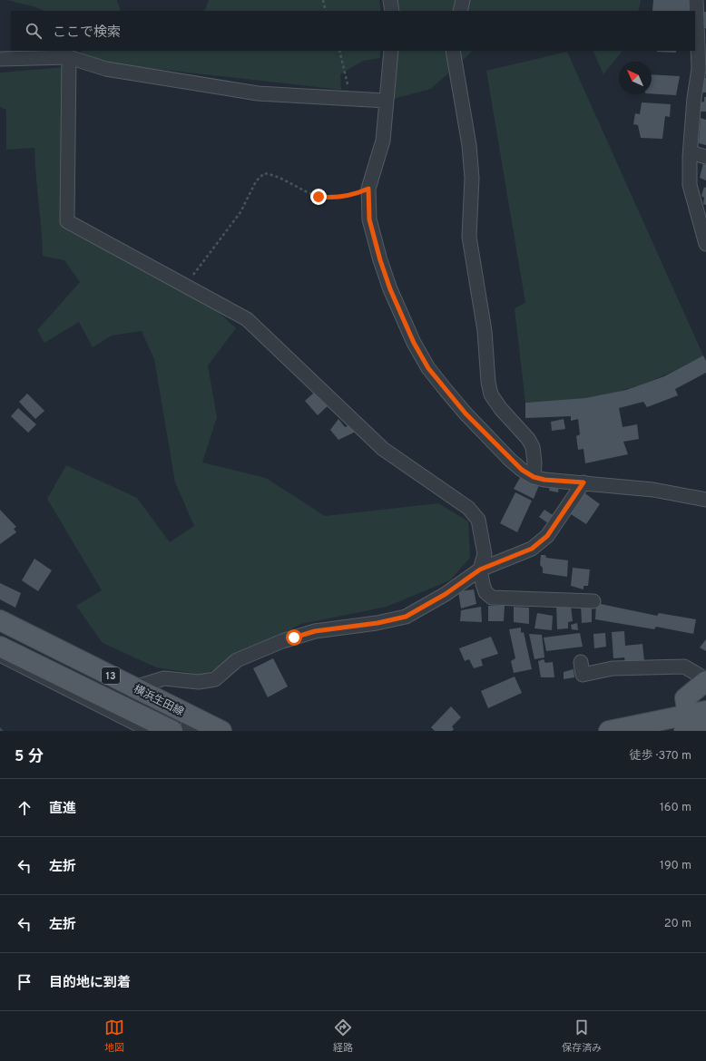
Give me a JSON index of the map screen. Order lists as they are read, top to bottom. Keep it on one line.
{"streets":{"main road":["13","横浜生田線"]},"north":"top left","page":{"search":"ここで検索","heading":["5 分","徒歩 · 370 m"],"list":[["直進","160 m"],["左折","190 m"],["左折","20 m"],"目的地に到着"],"nav":["地図","経路","保存済み"]}}
